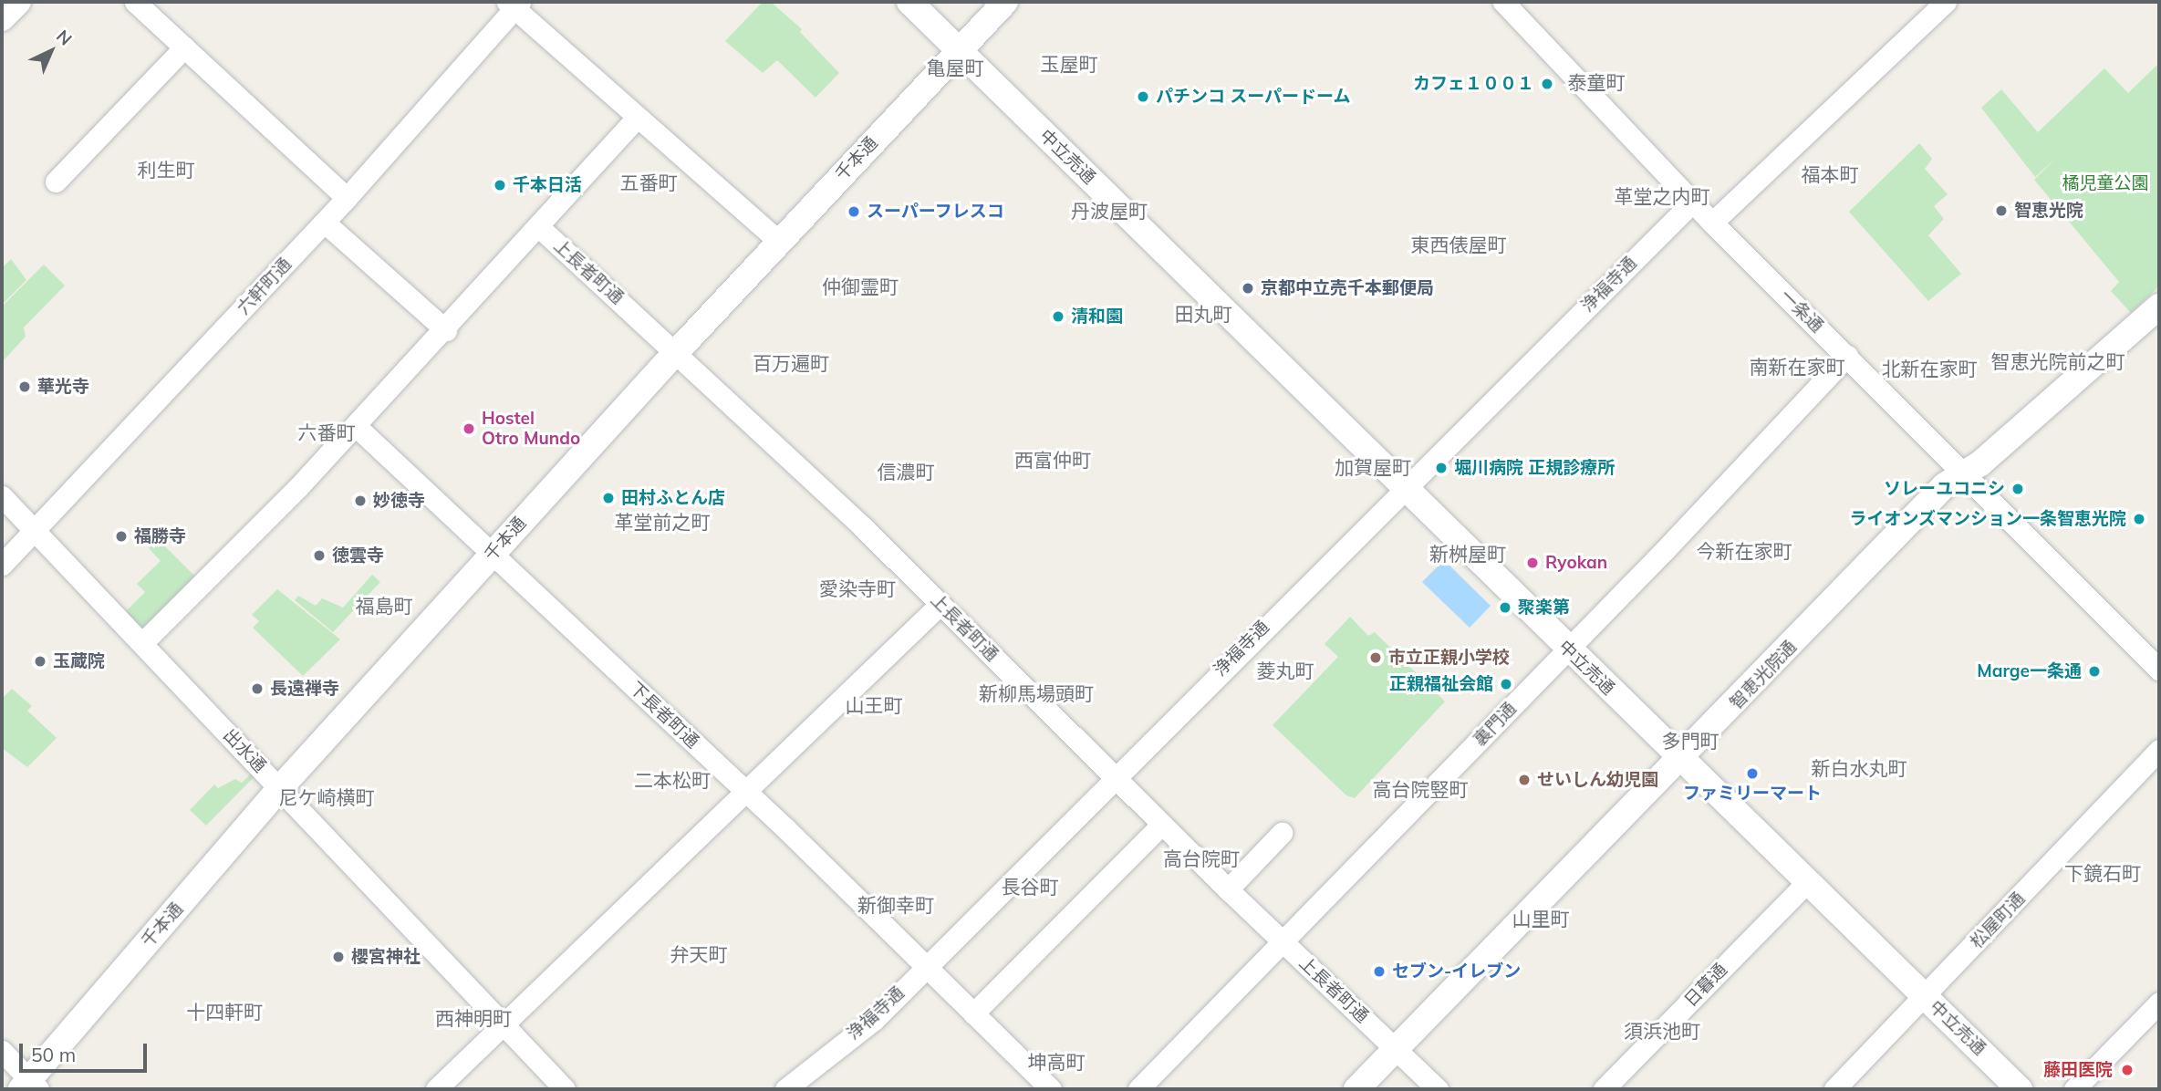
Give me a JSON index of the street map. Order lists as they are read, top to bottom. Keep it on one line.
{"streets":{"street":["中立売通","千本通","上長者町通","浄福寺通","六軒町通","一条通","智恵光院通","下長者町通","裏門通","出水通","松屋町通","日暮通"]},"crossings":[["中立売通","千本通"],["中立売通","浄福寺通"],["中立売通","智恵光院通"],["中立売通","裏門通"],["中立売通","松屋町通"],["中立売通","日暮通"],["千本通","上長者町通"],["千本通","下長者町通"],["千本通","出水通"],["上長者町通","浄福寺通"],["上長者町通","智恵光院通"],["上長者町通","裏門通"],["浄福寺通","一条通"],["浄福寺通","下長者町通"],["六軒町通","出水通"],["一条通","智恵光院通"],["一条通","裏門通"]],"districts":["玉屋町","亀屋町","泰童町","利生町","福本町","五番町","革堂之内町","丹波屋町","東西俵屋町","仲御霊町","田丸町","智恵光院前之町","百万遍町","南新在家町","北新在家町","六番町","西富仲町","加賀屋町","信濃町","革堂前之町","今新在家町","新桝屋町","愛染寺町","福島町","菱丸町","新柳馬場頭町","山王町","多門町","新白水丸町","二本松町","高台院竪町","尼ケ崎横町","高台院町","下鏡石町","長谷町","新御幸町","山里町","弁天町","十四軒町","西神明町","須浜池町","坤高町"],"parks":["橘児童公園"],"places":["カフェ１００１","パチンコ スーパードーム","千本日活","智恵光院","スーパーフレスコ","京都中立売千本郵便局","清和園","華光寺","Hostel Otro Mundo","堀川病院 正規診療所","ソレーユコニシ","田村ふとん店","妙徳寺","ライオンズマンション一条智恵光院","福勝寺","徳雲寺","Ryokan","聚楽第","市立正親小学校","玉蔵院","Marge一条通","正親福祉会館","長遠禅寺","ファミリーマート","せいしん幼児園","櫻宮神社","セブン-イレブン","藤田医院"],"scale_bar":"50 m","north":"top right"}
